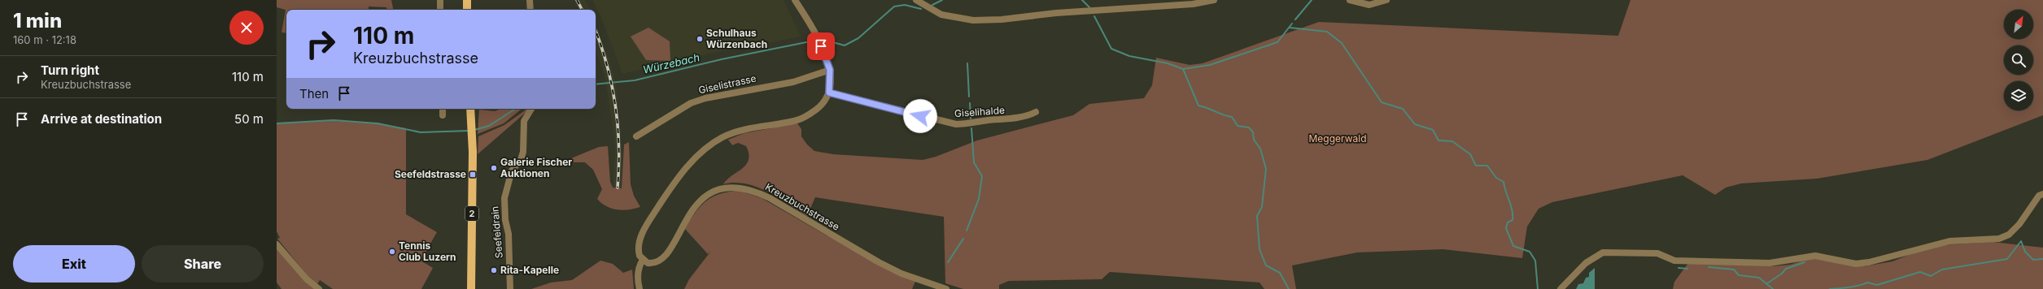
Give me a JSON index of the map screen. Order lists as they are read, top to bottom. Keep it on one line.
{"streets":{"main road":["2"],"street":["Giselistrasse","Giselihalde","Kreuzbuchstrasse","Seefeldrain"]},"water":["Würzebach"],"parks":["Meggerwald"],"places":{"other":["Schulhaus Würzenbach","Galerie Fischer Auktionen","Tennis Club Luzern","Rita-Kapelle"],"transit":["Seefeldstrasse"]},"north":"top right","page":{"heading":["1 min","160 m · 12:18"],"turn":["110 m","Kreuzbuchstrasse"],"list":[{"name":"Turn right","note":"Kreuzbuchstrasse","value":"110 m"},{"name":"Arrive at destination","value":"50 m"}],"then":"Then","buttons":["Exit","Share"]}}
